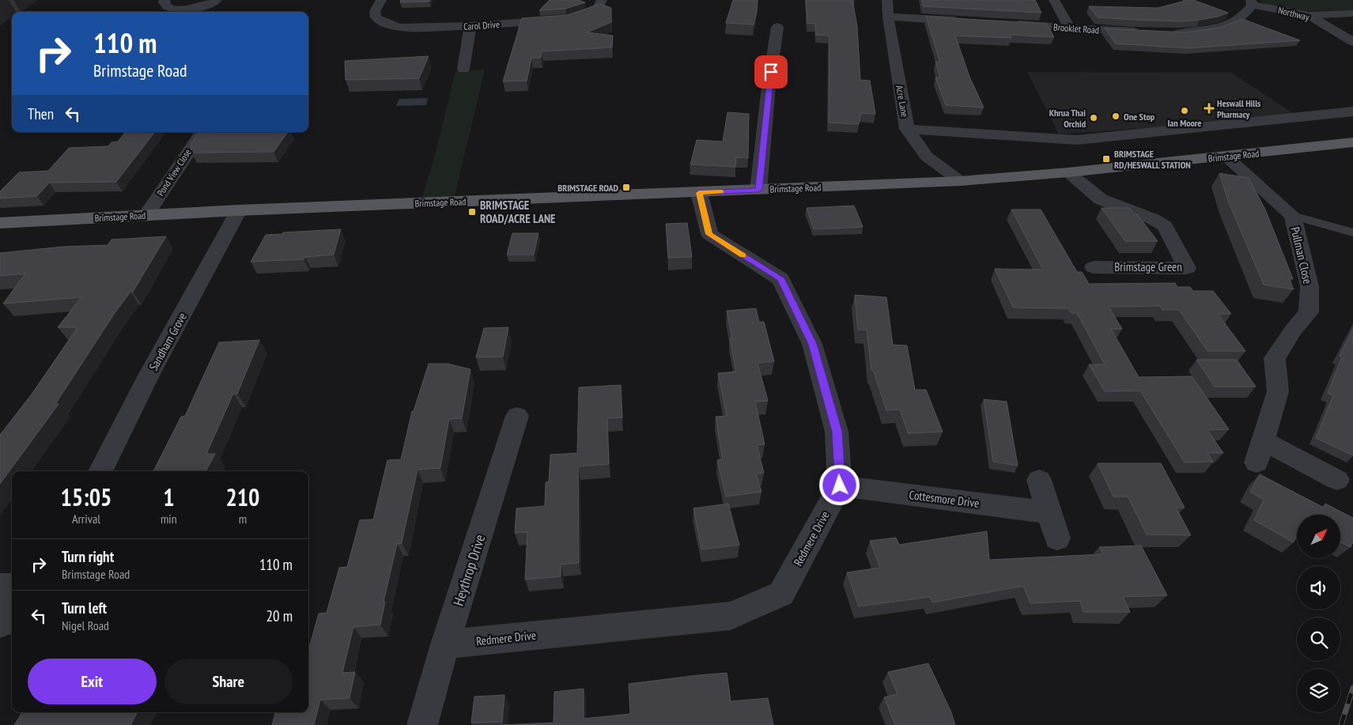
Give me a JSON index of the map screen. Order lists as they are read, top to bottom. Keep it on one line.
{"streets":{"main road":["Brimstage Road"],"street":["Northway","Carol Drive","Brooklet Road","Acre Lane","Pond View Close","Pullman Close","Brimstage Green","Sandham Grove","Cottesmore Drive","Redmere Drive","Heythrop Drive"]},"crossings":[["Acre Lane","Brimstage Road"],["Brimstage Road","Pond View Close"],["Brimstage Road","Pullman Close"],["Brimstage Road","Brimstage Green"],["Brimstage Road","Sandham Grove"],["Cottesmore Drive","Redmere Drive"],["Redmere Drive","Heythrop Drive"]],"places":{"health":["Heswall Hills Pharmacy"],"other":["Ian Moore","One Stop","Khrua Thai Orchid"],"transit":["BRIMSTAGE RD/HESWALL STATION","BRIMSTAGE ROAD","BRIMSTAGE ROAD/ACRE LANE"]},"north":"top right","page":{"turn":["110 m","Brimstage Road"],"then":"Then","eta":["15:05","Arrival","1","min","210","m"],"list":[{"name":"Turn right","note":"Brimstage Road","value":"110 m"},{"name":"Turn left","note":"Nigel Road","value":"20 m"}],"buttons":["Exit","Share"]}}
